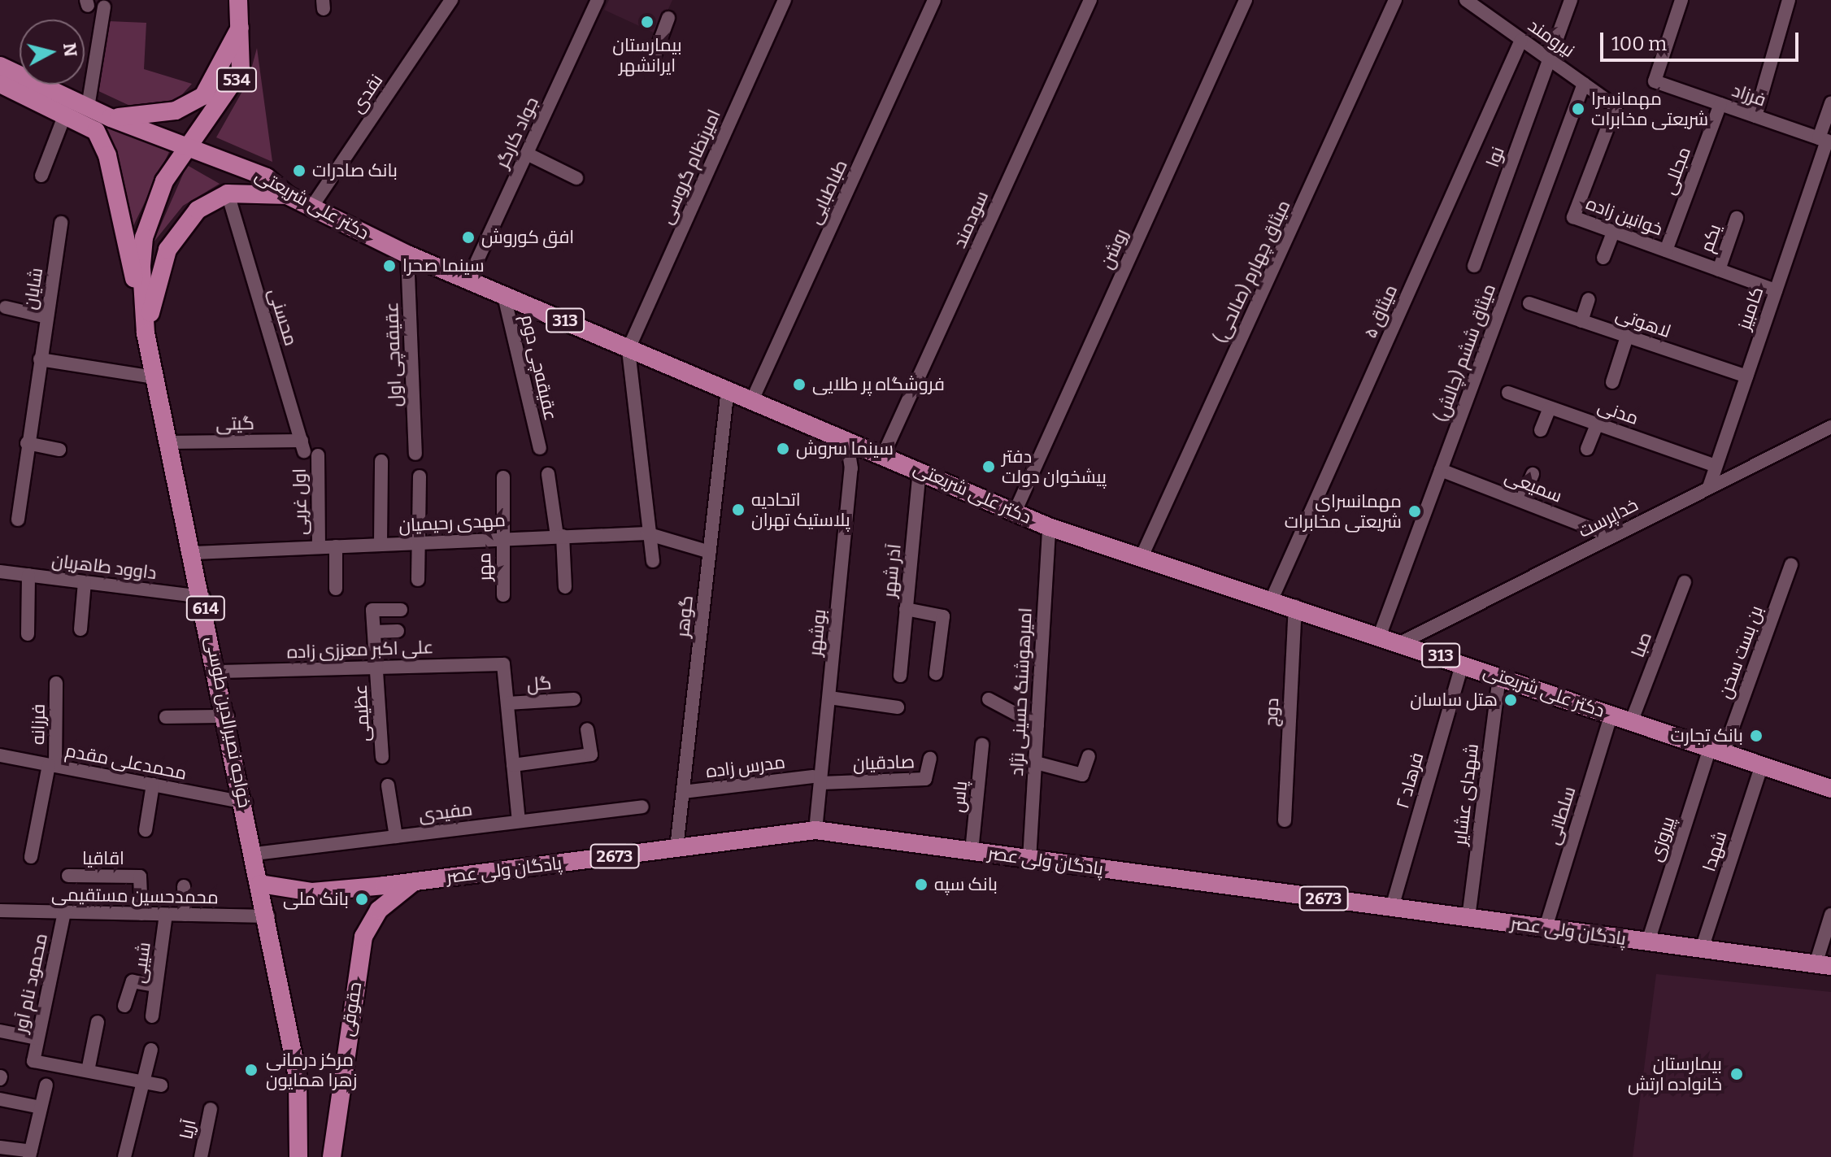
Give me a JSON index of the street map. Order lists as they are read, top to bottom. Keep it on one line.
{"streets":{"main road":["534","دکتر علی شریعتی","313","614","خواجه نصیرالدین طوسی","2673","پادگان ولی عصر","حقوقی"],"street":["نیرومند","نقدی","فرزاد","جواد کارگر","نوا","امیرنظام گروسی","مجللی","طباطبایی","خوانین زاده","سودمند","یکم","روشن","میثاق چهارم (صالحی)","شایان","کامبیز","میثاق ۵","محسنی","لاهوتی","میثاق ششم (چالش)","عقیقه‌چی اول","عقیقه‌چی دوم","مدنی","گیتی","سمیعی","اول غربی","خداپرست","مهدی رحیمیان","داوود طاهریان","مهر","آذر شهر","گوهر","بوشهر","صبا","علی اکبر معززی زاده","بن بست سخن","گل","امیرهوشنگ حسینی نژاد","دوج","عظیمی","فرزانه","محمدعلی مقدم","صادقیان","مدرس زاده","فرهاد ۲","شهدای عشایر","پاس","مفیدی","سلطانی","پیروزی","شهدا","اقاقیا","محمدحسین مستقیمی","شیبی","محمود نام آور","آریا"]},"crossings":[["نیرومند","نوا"],["نیرومند","خوانین زاده"],["نیرومند","میثاق ۵"],["نیرومند","میثاق ششم (چالش)"],["534","دکتر علی شریعتی"],["534","خواجه نصیرالدین طوسی"],["نقدی","دکتر علی شریعتی"],["فرزاد","مجللی"],["فرزاد","کامبیز"],["جواد کارگر","دکتر علی شریعتی"],["امیرنظام گروسی","دکتر علی شریعتی"],["مجللی","خوانین زاده"],["طباطبایی","دکتر علی شریعتی"],["دکتر علی شریعتی","سودمند"],["دکتر علی شریعتی","روشن"],["دکتر علی شریعتی","میثاق چهارم (صالحی)"],["دکتر علی شریعتی","میثاق ۵"],["دکتر علی شریعتی","میثاق ششم (چالش)"],["دکتر علی شریعتی","عقیقه‌چی اول"],["دکتر علی شریعتی","عقیقه‌چی دوم"],["دکتر علی شریعتی","خداپرست"],["دکتر علی شریعتی","آذر شهر"],["دکتر علی شریعتی","گوهر"],["دکتر علی شریعتی","بوشهر"],["دکتر علی شریعتی","صبا"],["دکتر علی شریعتی","بن بست سخن"],["دکتر علی شریعتی","امیرهوشنگ حسینی نژاد"],["دکتر علی شریعتی","دوج"],["دکتر علی شریعتی","خواجه نصیرالدین طوسی"],["دکتر علی شریعتی","فرهاد ۲"],["دکتر علی شریعتی","شهدای عشایر"],["دکتر علی شریعتی","سلطانی"],["دکتر علی شریعتی","پیروزی"],["دکتر علی شریعتی","شهدا"],["خوانین زاده","یکم"],["خوانین زاده","کامبیز"],["کامبیز","لاهوتی"],["کامبیز","مدنی"],["کامبیز","خداپرست"],["محسنی","گیتی"],["محسنی","اول غربی"],["میثاق ششم (چالش)","سمیعی"],["گیتی","اول غربی"],["گیتی","خواجه نصیرالدین طوسی"],["سمیعی","خداپرست"],["اول غربی","مهدی رحیمیان"],["مهدی رحیمیان","مهر"],["مهدی رحیمیان","گوهر"],["مهدی رحیمیان","خواجه نصیرالدین طوسی"],["داوود طاهریان","خواجه نصیرالدین طوسی"],["گوهر","مدرس زاده"],["گوهر","پادگان ولی عصر"],["بوشهر","صادقیان"],["بوشهر","مدرس زاده"],["بوشهر","پادگان ولی عصر"],["علی اکبر معززی زاده","گل"],["علی اکبر معززی زاده","عظیمی"],["علی اکبر معززی زاده","خواجه نصیرالدین طوسی"],["بن بست سخن","پیروزی"],["امیرهوشنگ حسینی نژاد","پادگان ولی عصر"],["خواجه نصیرالدین طوسی","محمدعلی مقدم"],["خواجه نصیرالدین طوسی","مفیدی"],["خواجه نصیرالدین طوسی","پادگان ولی عصر"],["خواجه نصیرالدین طوسی","محمدحسین مستقیمی"],["فرزانه","محمدعلی مقدم"],["صادقیان","مدرس زاده"],["فرهاد ۲","پادگان ولی عصر"],["شهدای عشایر","پادگان ولی عصر"],["پاس","پادگان ولی عصر"],["سلطانی","پادگان ولی عصر"],["پیروزی","پادگان ولی عصر"],["شهدا","پادگان ولی عصر"],["اقاقیا","محمدحسین مستقیمی"],["پادگان ولی عصر","حقوقی"],["محمدحسین مستقیمی","شیبی"],["محمدحسین مستقیمی","محمود نام آور"]],"places":["بیمارستان ایرانشهر","مهمانسرا شریعتی مخابرات","بانک صادرات","افق کوروش","سینما صحرا","فروشگاه پر طلایی","سینما سروش","دفتر پیشخوان دولت","اتحادیه پلاستیک تهران","مهمانسرای شریعتی مخابرات","هتل ساسان","بانک تجارت","بانک سپه","بانک ملی","مرکز درمانی زهرا همایون","بیمارستان خانواده ارتش"],"scale_bar":"100 m","north":"right"}
